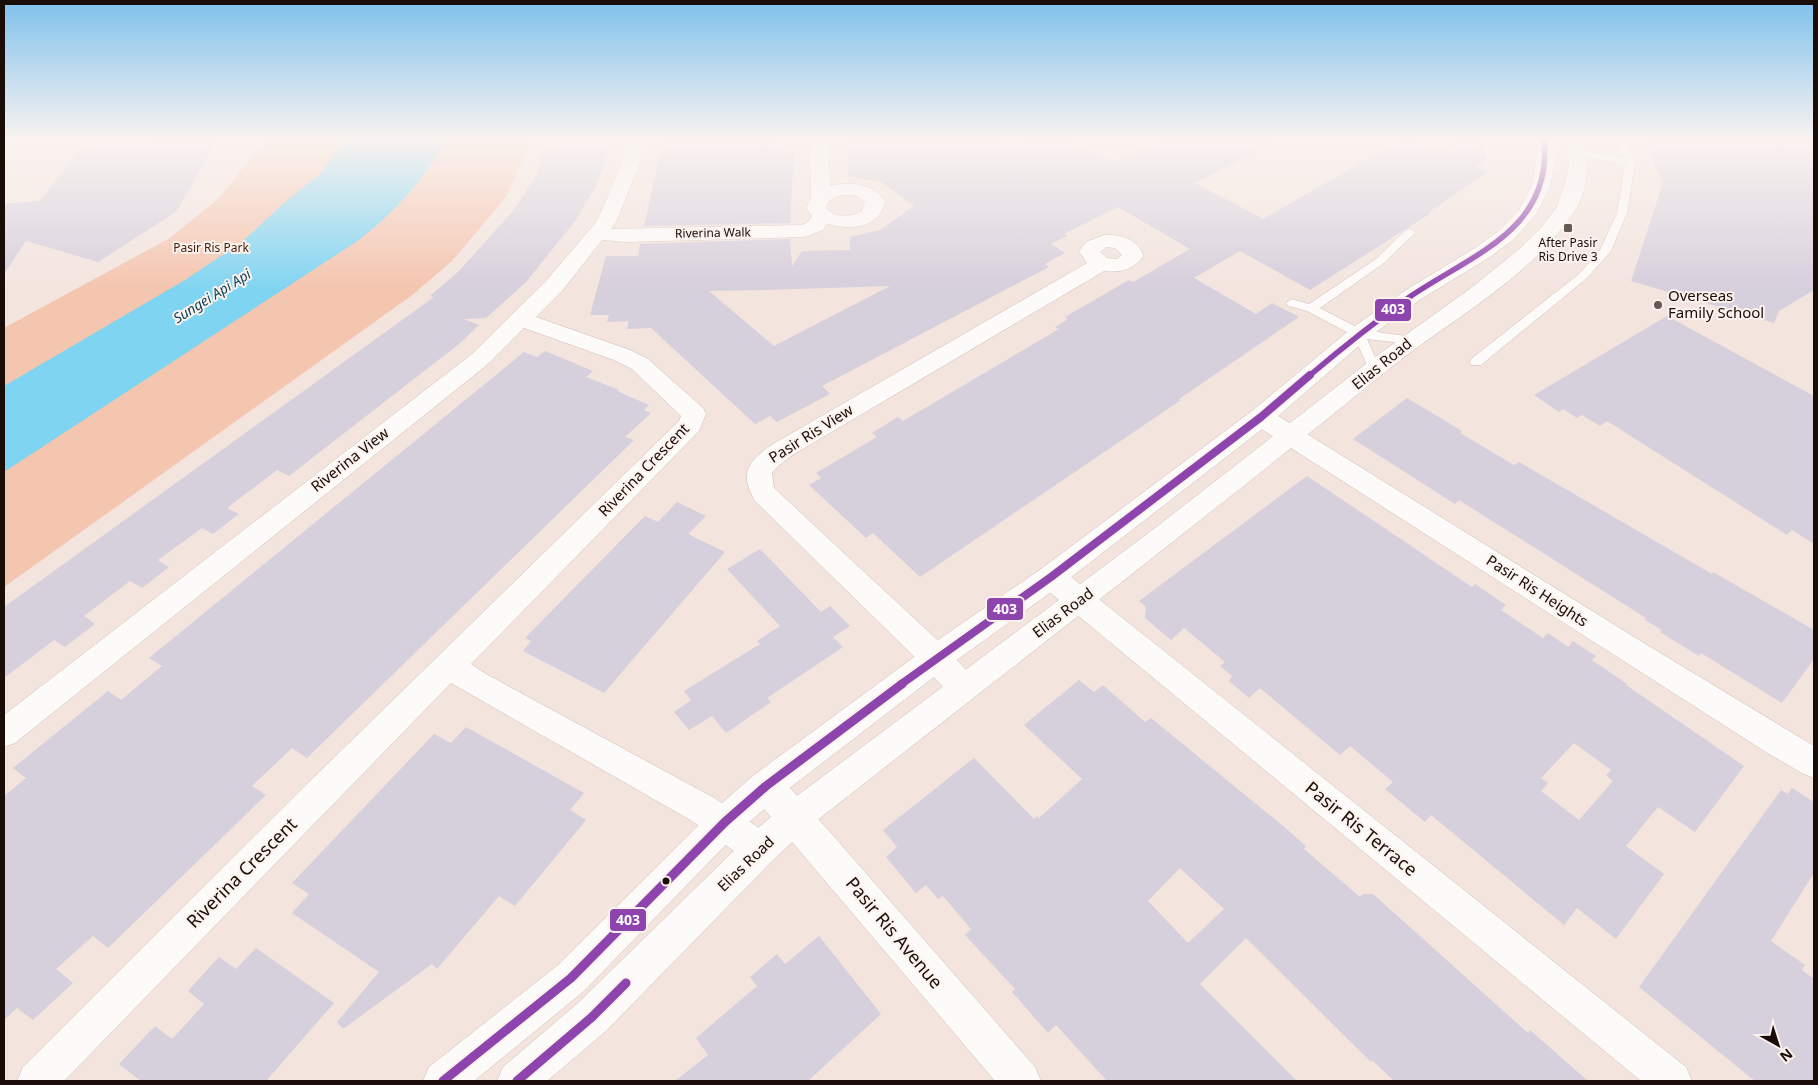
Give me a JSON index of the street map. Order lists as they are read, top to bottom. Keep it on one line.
{"streets":{"street":["Riverina Walk","Elias Road","Pasir Ris View","Riverina View","Riverina Crescent","Pasir Ris Heights","Pasir Ris Terrace","Pasir Ris Avenue"]},"crossings":[["Riverina Walk","Riverina View"],["Elias Road","Pasir Ris View"],["Elias Road","Pasir Ris Heights"],["Elias Road","Pasir Ris Terrace"],["Elias Road","Pasir Ris Avenue"],["Riverina View","Riverina Crescent"]],"water":["Sungei Api Api"],"parks":["Pasir Ris Park"],"places":{"transit":["After Pasir Ris Drive 3"],"other":["Overseas Family School"]},"lines":["transit line 403"],"north":"bottom right"}
